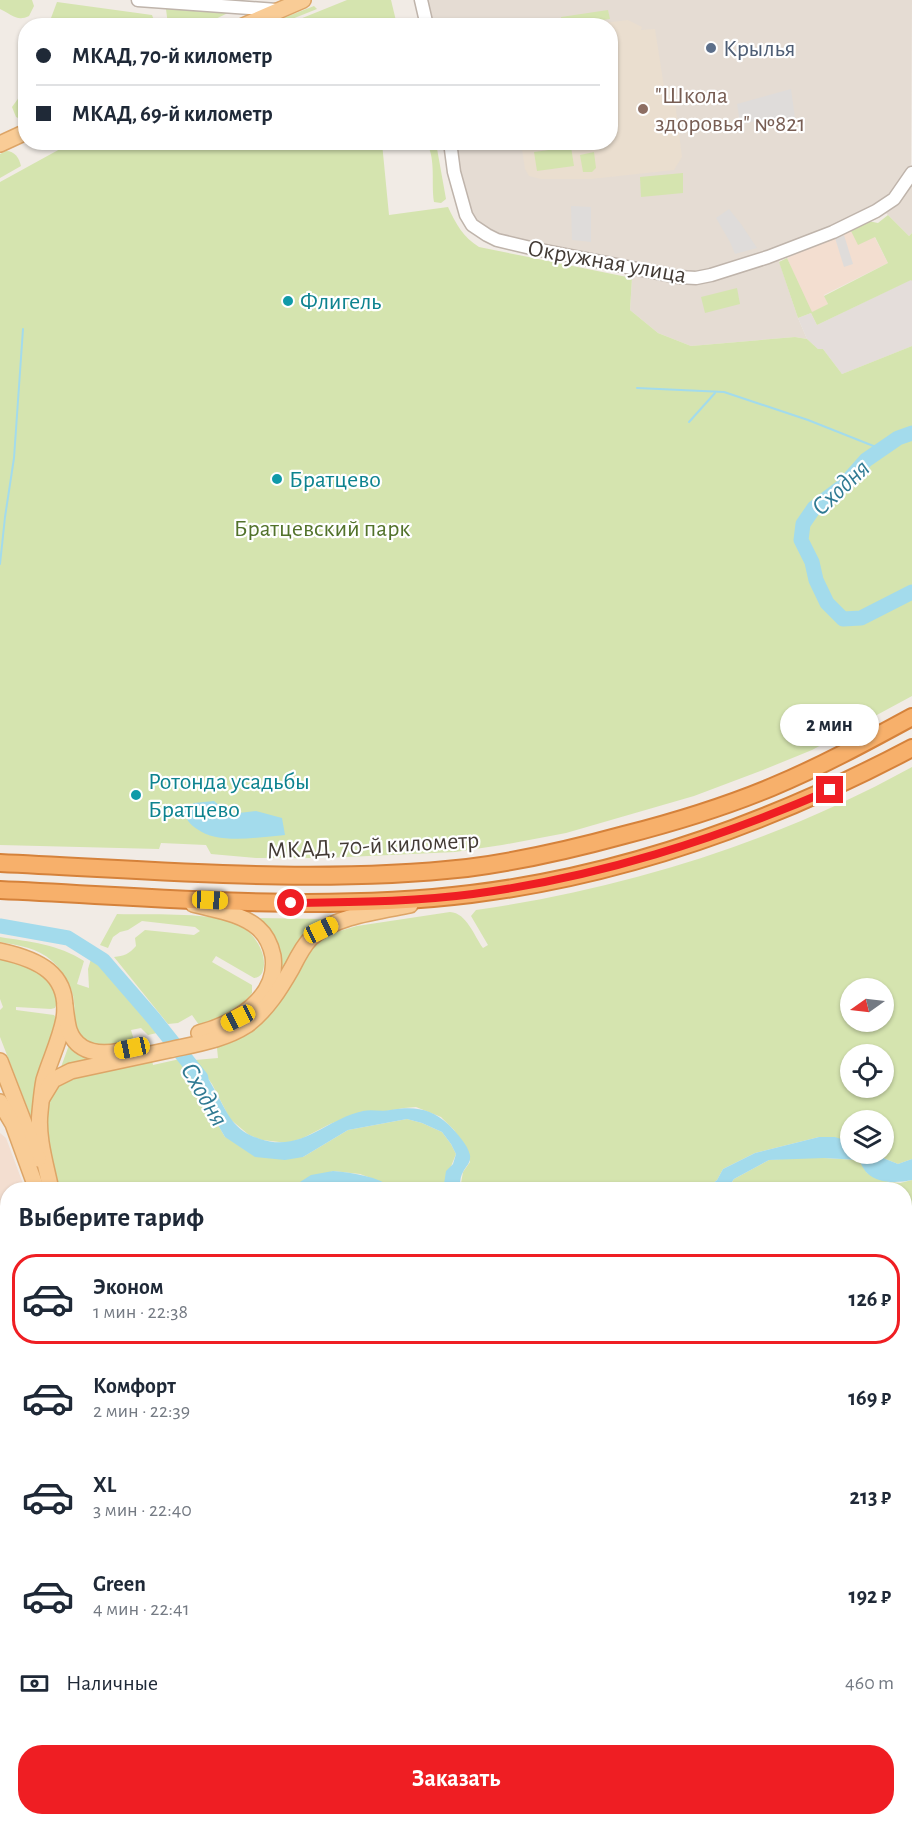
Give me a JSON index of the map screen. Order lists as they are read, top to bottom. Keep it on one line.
{"streets":{"highway":["МКАД, 70-й километр"],"street":["Окружная улица"]},"water":["Сходня"],"parks":["Братцевский парк"],"places":["Крылья","\"Школа здоровья\" №821","Флигель","Братцево","Ротонда усадьбы Братцево"],"north":"left","page":{"banner":["МКАД, 70-й километр","МКАД, 69-й километр"],"bubble":"2 мин","heading":"Выберите тариф","list":[{"name":"Эконом","note":"1 мин · 22:38","value":"126 ₽"},{"name":"Комфорт","note":"2 мин · 22:39","value":"169 ₽"},{"name":"XL","note":"3 мин · 22:40","value":"213 ₽"},{"name":"Green","note":"4 мин · 22:41","value":"192 ₽"}],"pay":["Наличные","460 m"],"buttons":"Заказать"}}
